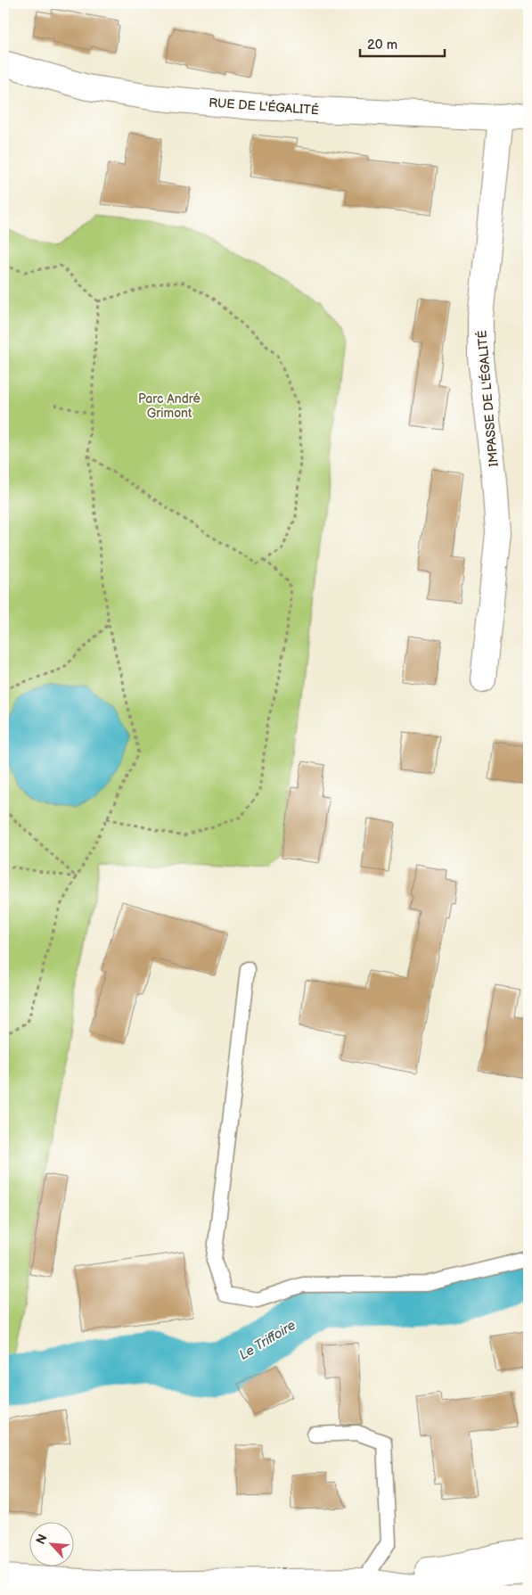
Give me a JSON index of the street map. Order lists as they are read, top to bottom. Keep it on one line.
{"streets":{"street":["RUE DE L'ÉGALITÉ","IMPASSE DE L'ÉGALITÉ"]},"crossings":[["RUE DE L'ÉGALITÉ","IMPASSE DE L'ÉGALITÉ"]],"water":["Le Triffoire"],"parks":["Parc André Grimont"],"scale_bar":"20 m","north":"top left"}
